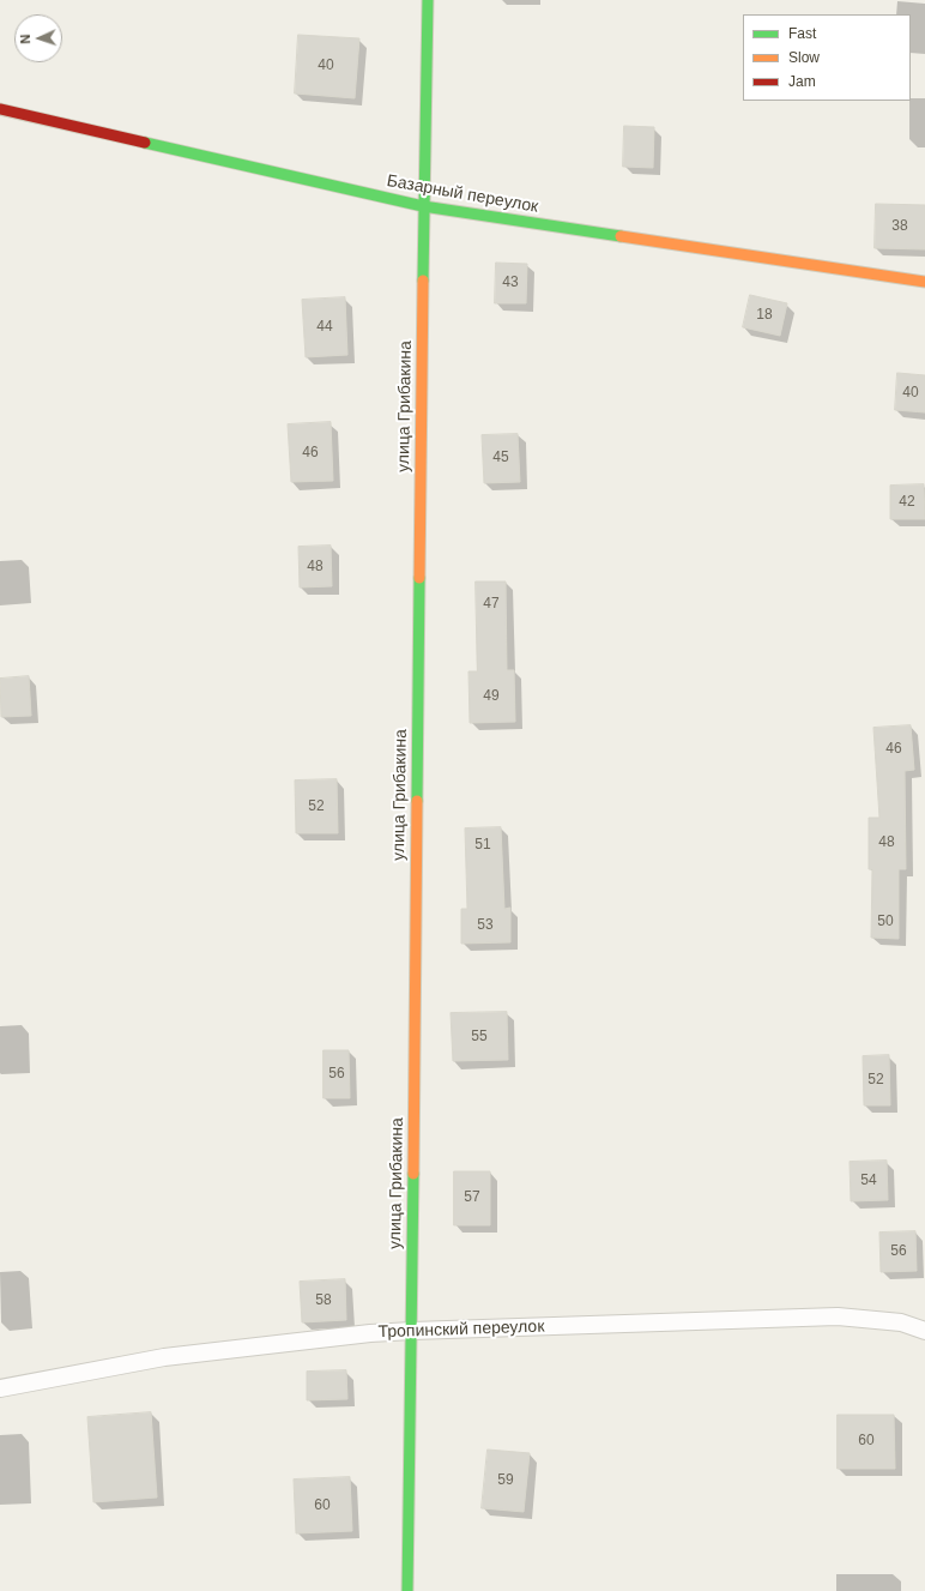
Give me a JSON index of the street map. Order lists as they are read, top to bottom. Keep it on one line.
{"streets":{"street":["Базарный переулок","улица Грибакина"],"lane":["Тропинский переулок"]},"crossings":[["Базарный переулок","улица Грибакина"],["улица Грибакина","Тропинский переулок"]],"house_numbers":["40","38","43","18","44","40","46","45","42","48","47","49","46","52","48","51","50","53","55","56","52","54","57","56","58","60","59","60"],"legend":["Fast","Slow","Jam"],"north":"left"}
